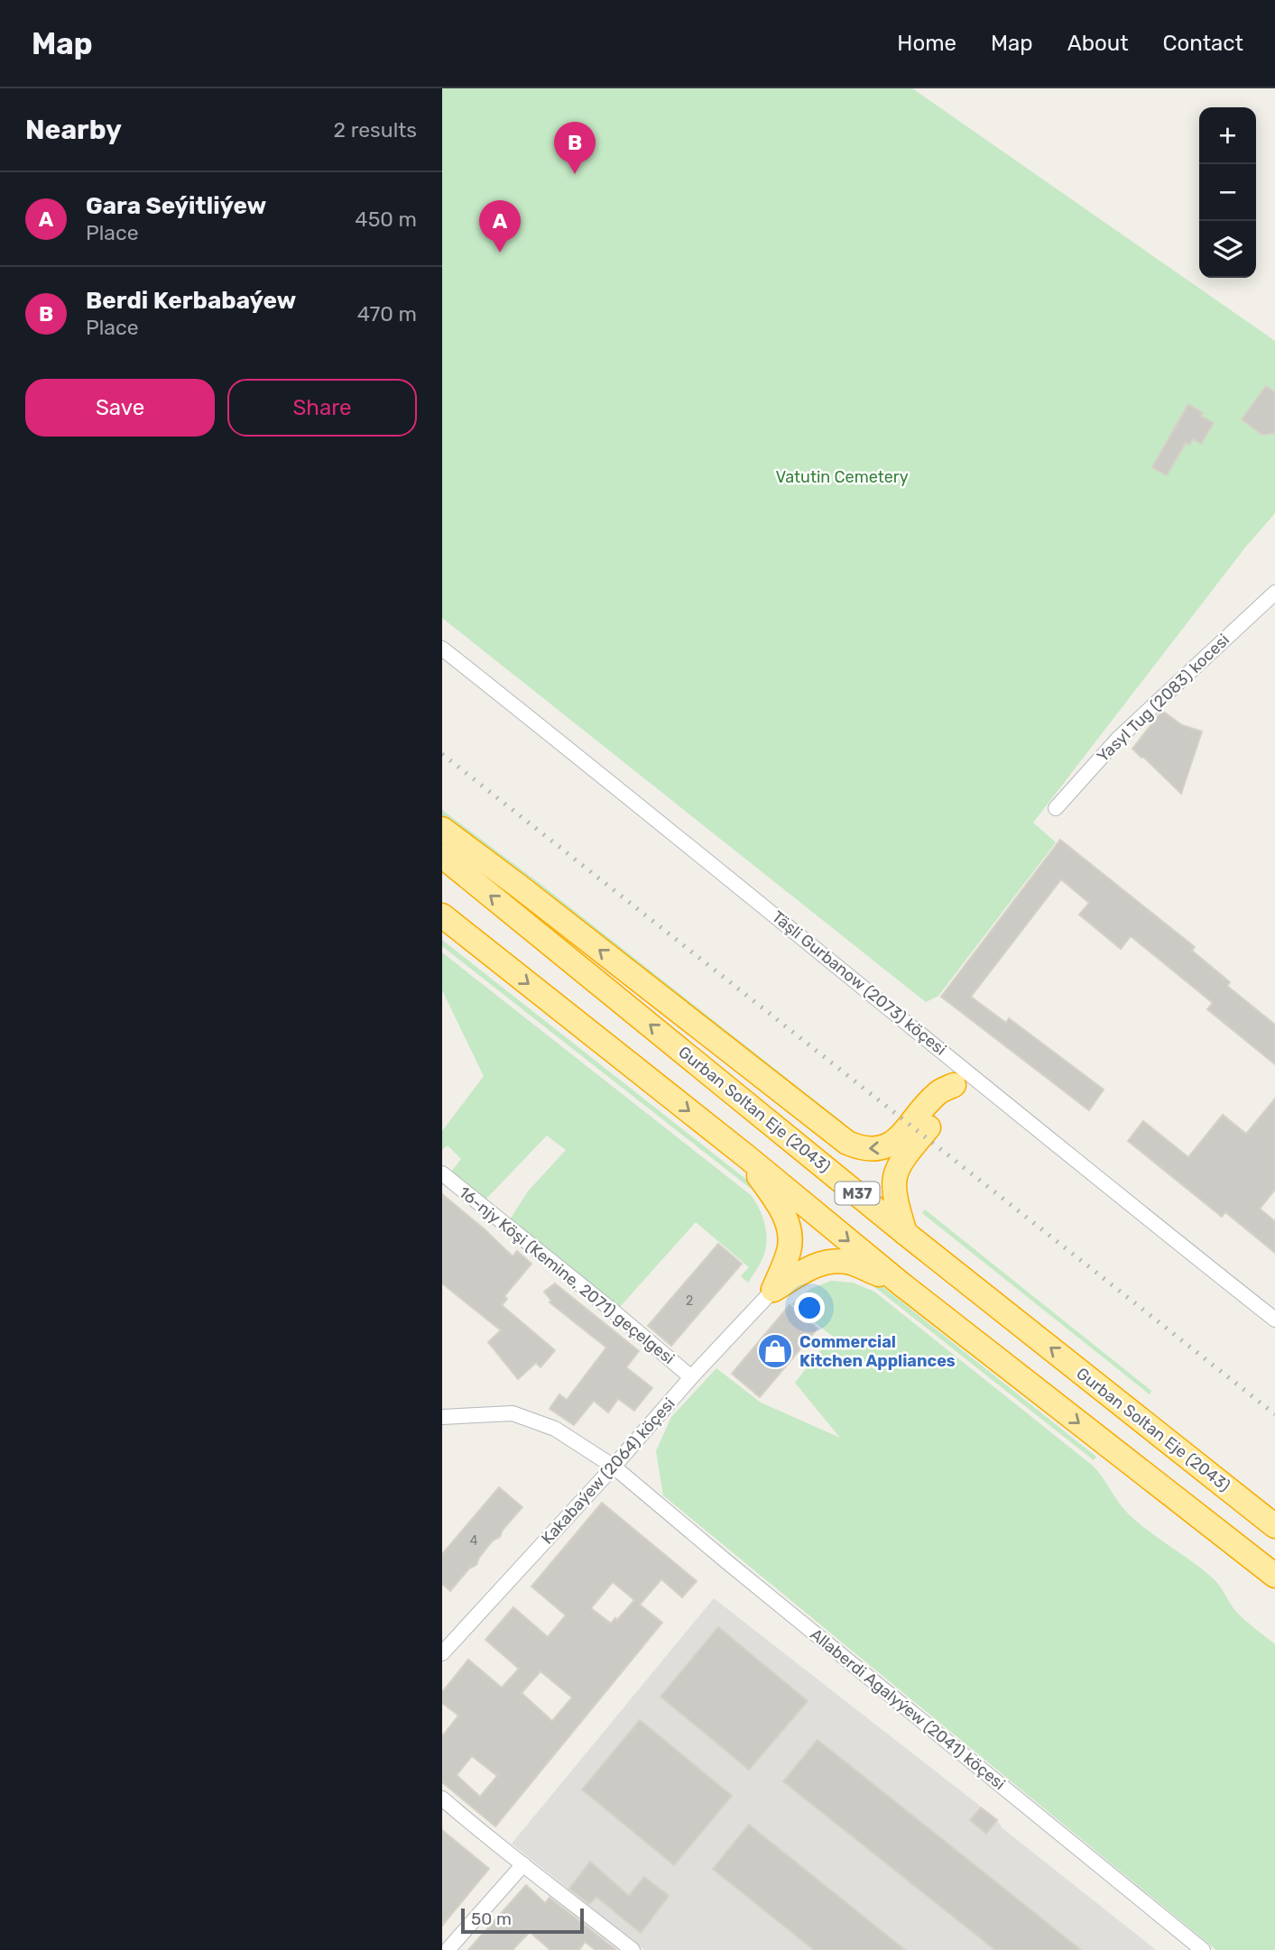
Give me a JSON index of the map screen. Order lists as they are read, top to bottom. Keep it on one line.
{"streets":{"highway":["Gurban Soltan Eje (2043)","M37"],"street":["Yasyl Tug (2083) kocesi","Täşli Gurbanow (2073) köçesi","16-njy Köşi (Kemine, 2071) geçelgesi","Kakabaýew (2064) köçesi","Allaberdi Agalyýew (2041) köçesi"]},"crossings":[["16-njy Köşi (Kemine, 2071) geçelgesi","Kakabaýew (2064) köçesi"],["Kakabaýew (2064) köçesi","Allaberdi Agalyýew (2041) köçesi"]],"parks":["Vatutin Cemetery"],"places":{"shop":["Commercial Kitchen Appliances"]},"house_numbers":["2","4"],"scale_bar":"50 m","page":{"header":"Map","nav":["Home","Map","About","Contact"],"heading":["Nearby","2 results"],"map_buttons":["+","−"],"pins":["B","A"],"list":[{"mark":"A","name":"Gara Seýitliýew","note":"Place","value":"450 m"},{"mark":"B","name":"Berdi Kerbabaýew","note":"Place","value":"470 m"}],"buttons":["Save","Share"],"scale":"50 m"}}
